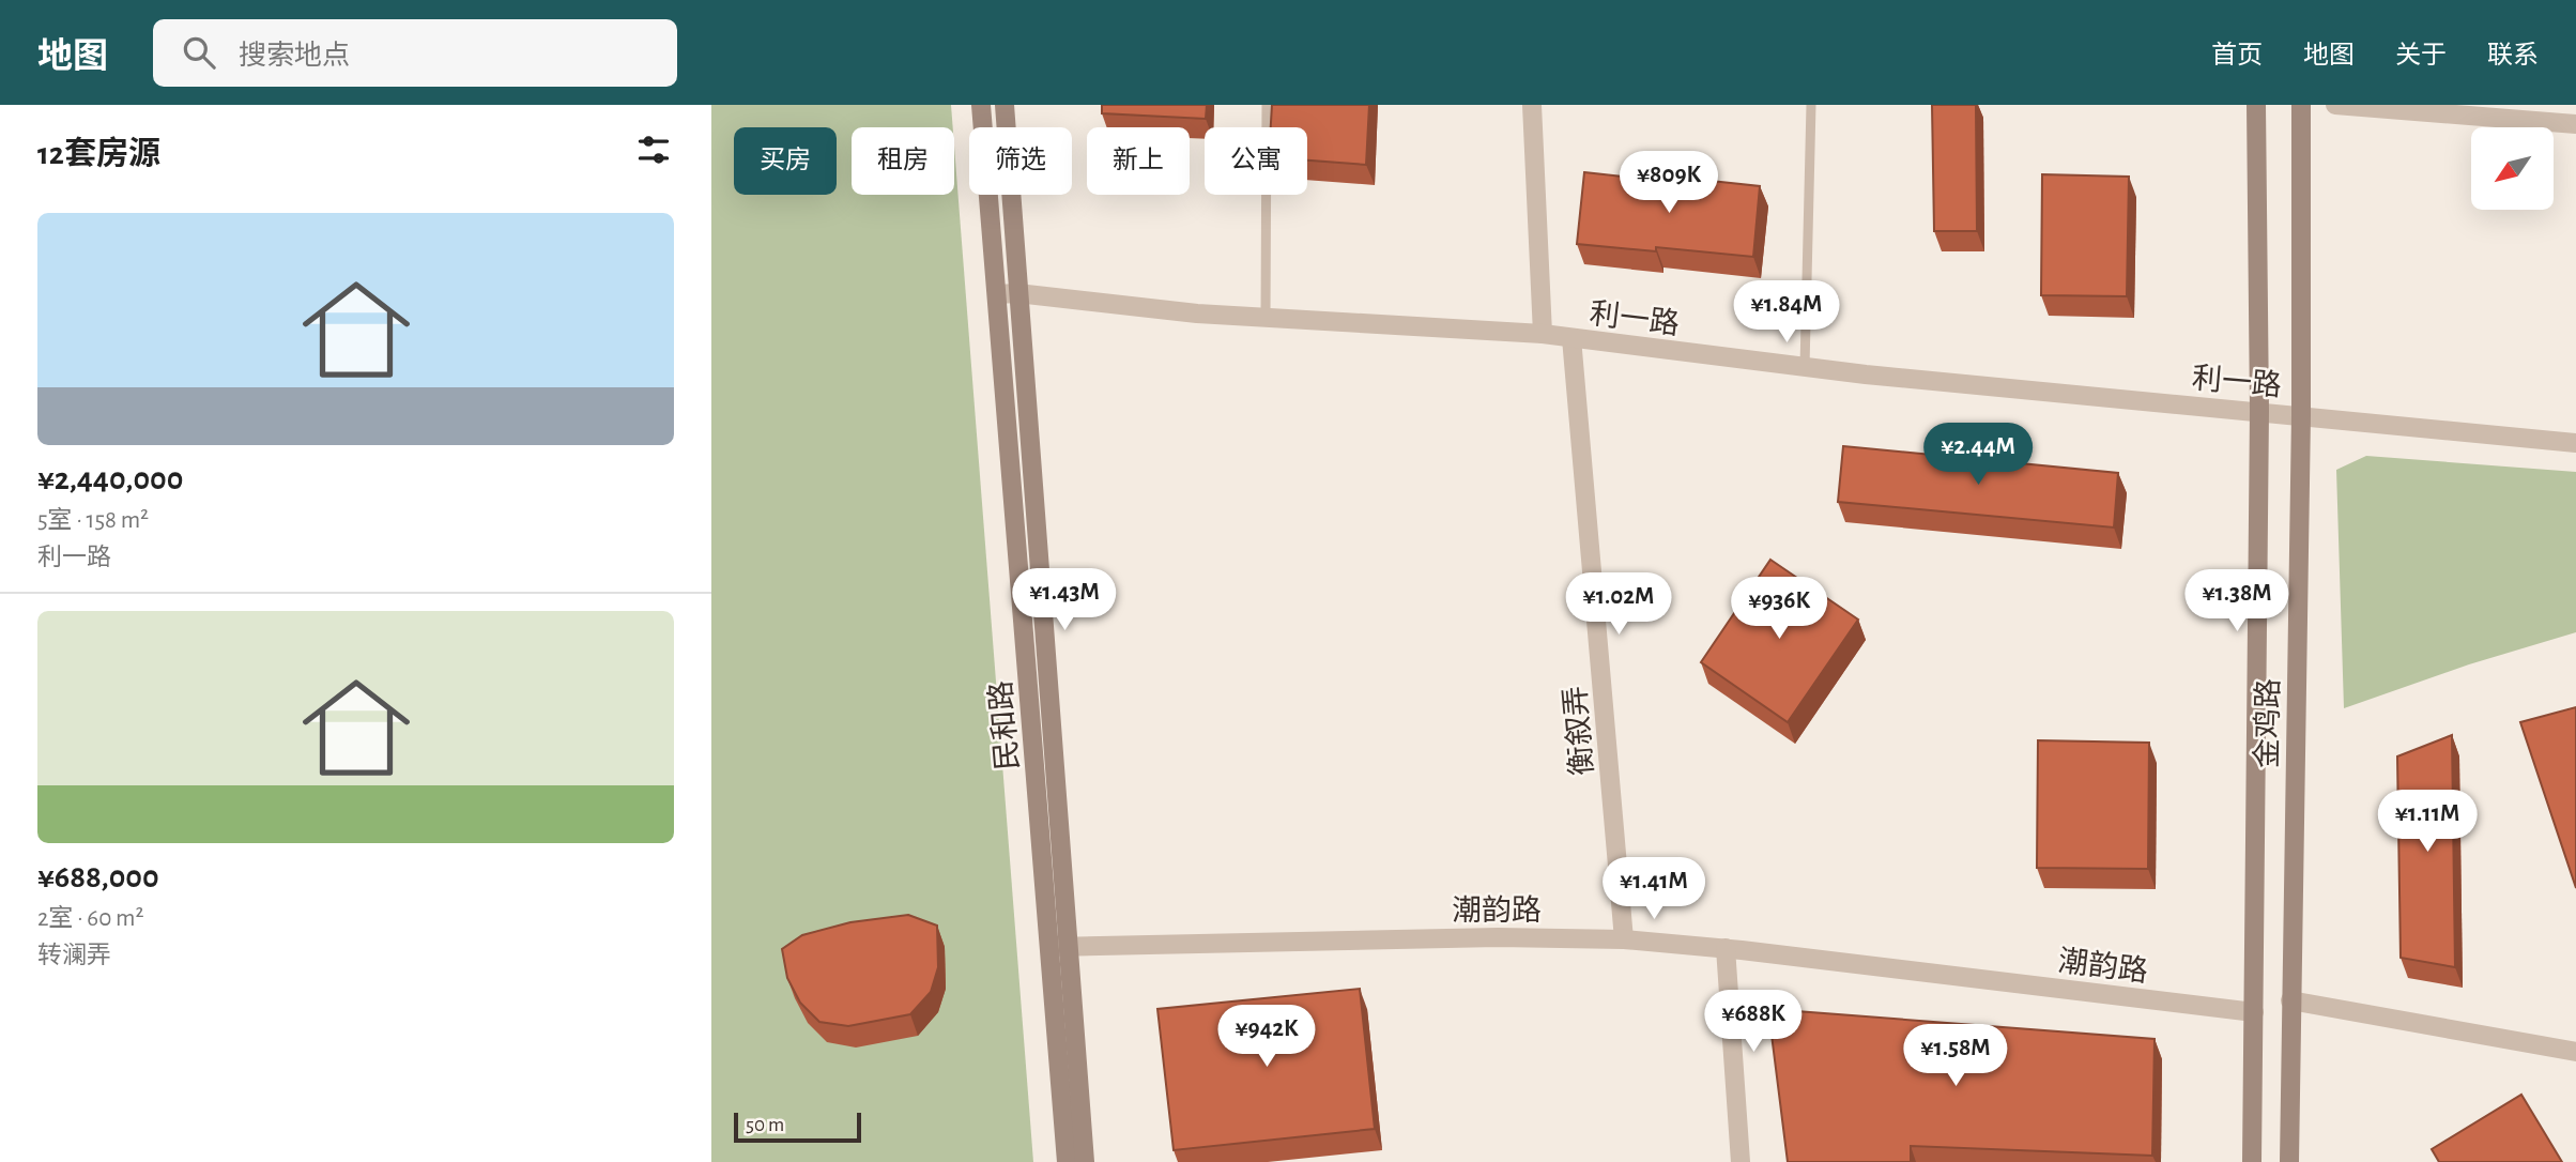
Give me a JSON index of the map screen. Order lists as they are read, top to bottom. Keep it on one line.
{"streets":{"main road":["金鸡路","民和路"],"street":["利一路","衡叙弄","潮韵路"]},"crossings":[["利一路","金鸡路"],["利一路","民和路"],["利一路","衡叙弄"],["金鸡路","潮韵路"],["民和路","潮韵路"],["衡叙弄","潮韵路"]],"scale_bar":"50 m","north":"bottom left","page":{"header":"地图","search":"搜索地点","nav":["首页","地图","关于","联系"],"heading":"12套房源","chip":["买房","租房","筛选","新上","公寓"],"price":["¥809K","¥1.84M","¥2.44M","¥1.43M","¥1.38M","¥1.02M","¥936K","¥1.11M","¥1.41M","¥688K","¥942K","¥1.58M"],"list":[{"name":"¥2,440,000","note":"5室 · 158 m² · 利一路"},{"name":"¥688,000","note":"2室 · 60 m² · 转澜弄"}],"scale":"50 m"}}
